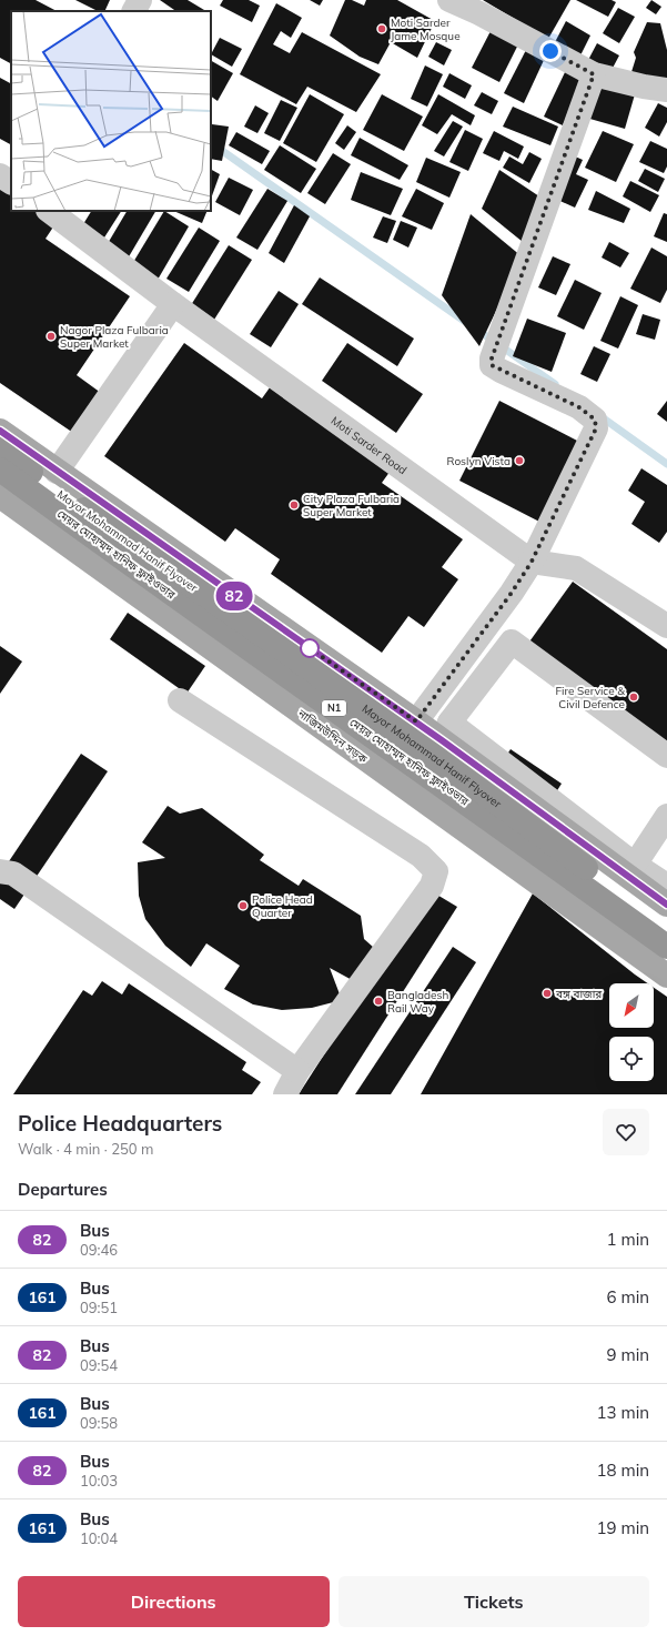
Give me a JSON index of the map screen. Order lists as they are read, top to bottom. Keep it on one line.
{"streets":{"highway":["Mayor Mohammad Hanif Flyover","মেয়র মোহাম্মদ হানিফ ফ্লাইওভার","N1"],"main road":["নাজিমউদ্দিন সড়ক"],"street":["Moti Sarder Road"]},"places":["Moti Sarder Jame Mosque","Nagor Plaza Fulbaria Super Market","Roslyn Vista","City Plaza Fulbaria Super Market","Fire Service & Civil Defence","Police Head Quarter","বঙ্গ বাজার","Bangladesh Rail Way"],"lines":["bus line 82"],"north":"bottom left","page":{"on_map":"82","heading":[["Police Headquarters","Walk · 4 min · 250 m"],"Departures"],"list":[{"mark":"82","name":"Bus","note":"09:46","value":"1 min"},{"mark":"161","name":"Bus","note":"09:51","value":"6 min"},{"mark":"82","name":"Bus","note":"09:54","value":"9 min"},{"mark":"161","name":"Bus","note":"09:58","value":"13 min"},{"mark":"82","name":"Bus","note":"10:03","value":"18 min"},{"mark":"161","name":"Bus","note":"10:04","value":"19 min"}],"buttons":["Directions","Tickets"]}}
